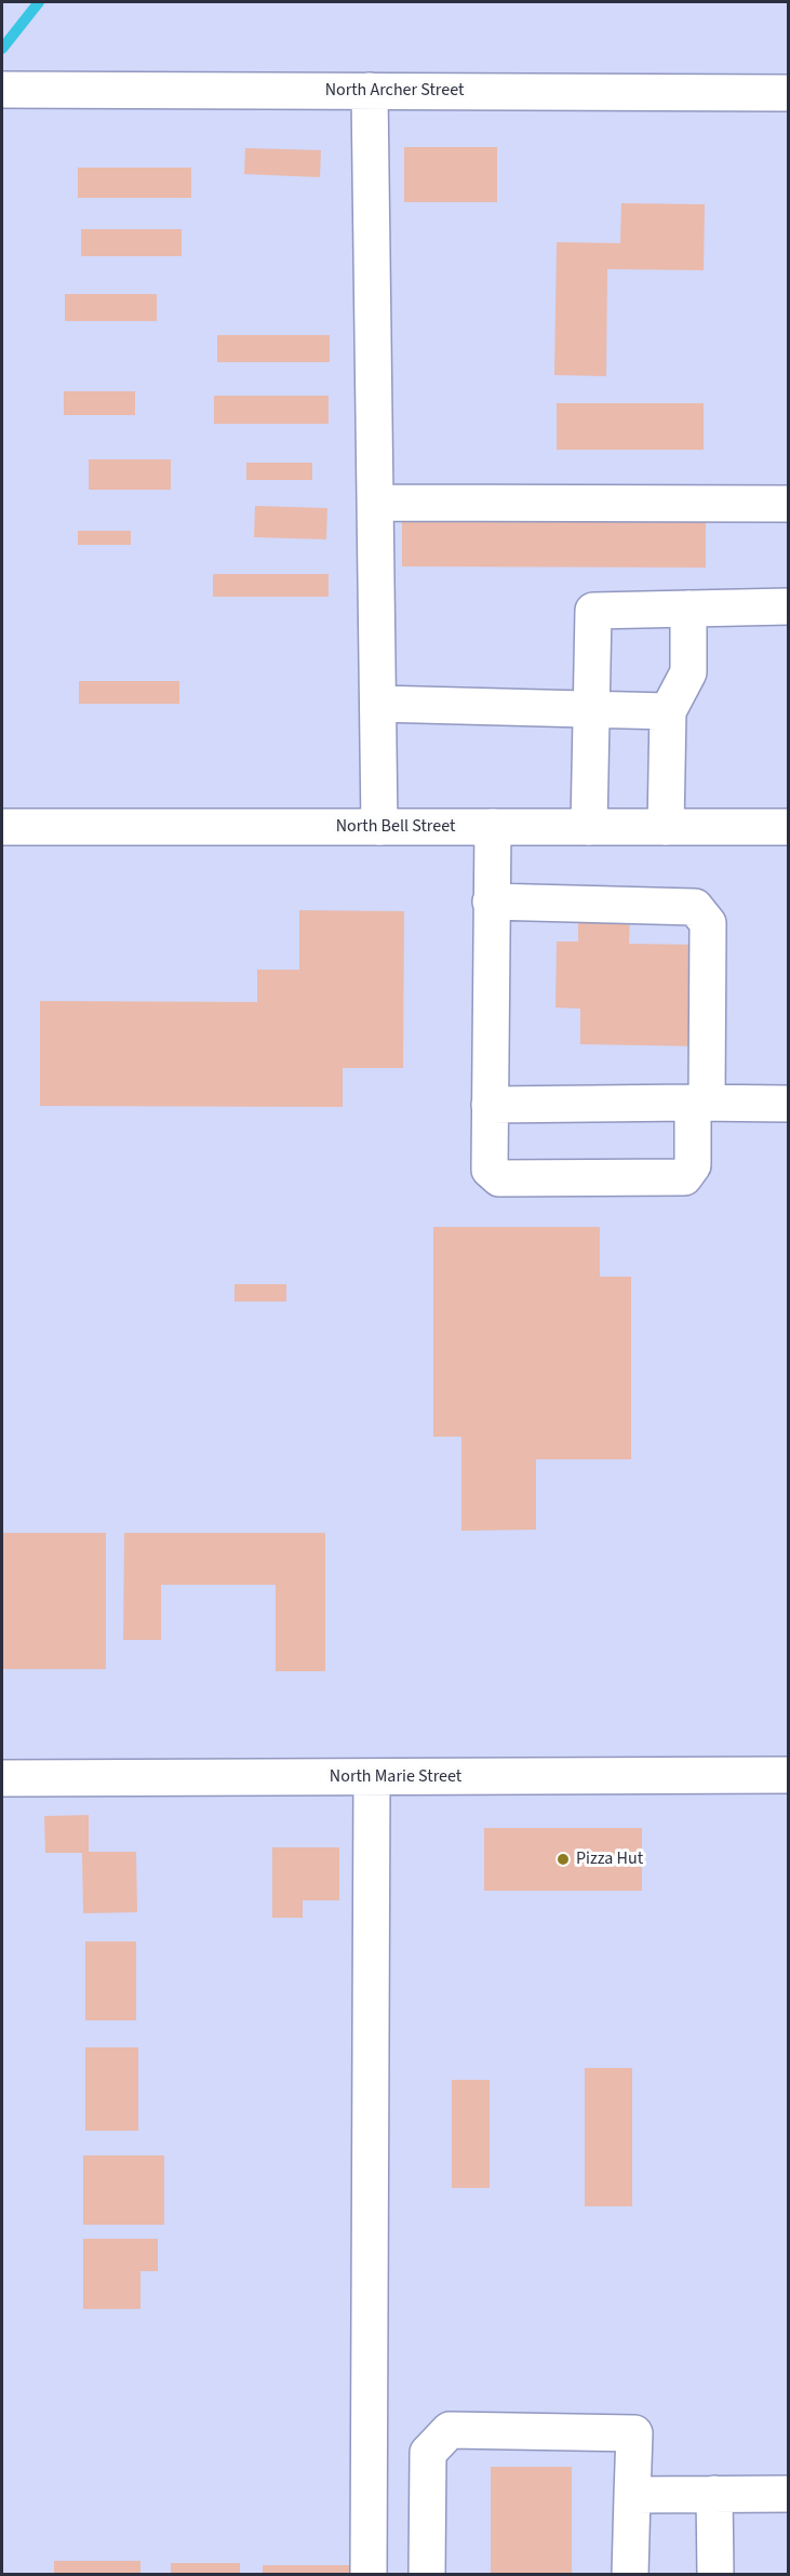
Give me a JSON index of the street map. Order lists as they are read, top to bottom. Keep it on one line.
{"streets":{"street":["North Archer Street","North Bell Street","North Marie Street"]},"places":["Pizza Hut"]}
